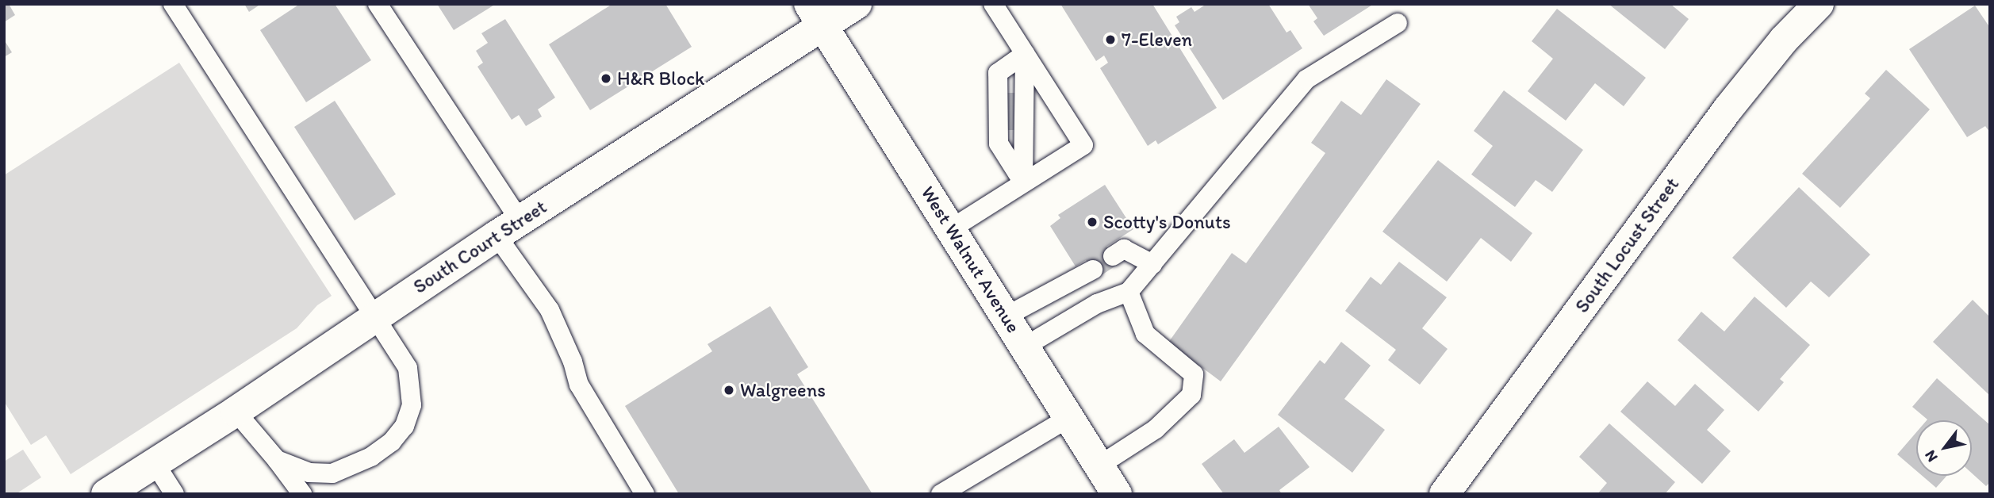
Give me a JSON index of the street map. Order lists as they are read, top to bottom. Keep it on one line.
{"streets":{"street":["South Locust Street","South Court Street","West Walnut Avenue"]},"crossings":[["South Court Street","West Walnut Avenue"]],"places":["7-Eleven","H&R Block","Scotty's Donuts","Walgreens"],"north":"bottom left"}
